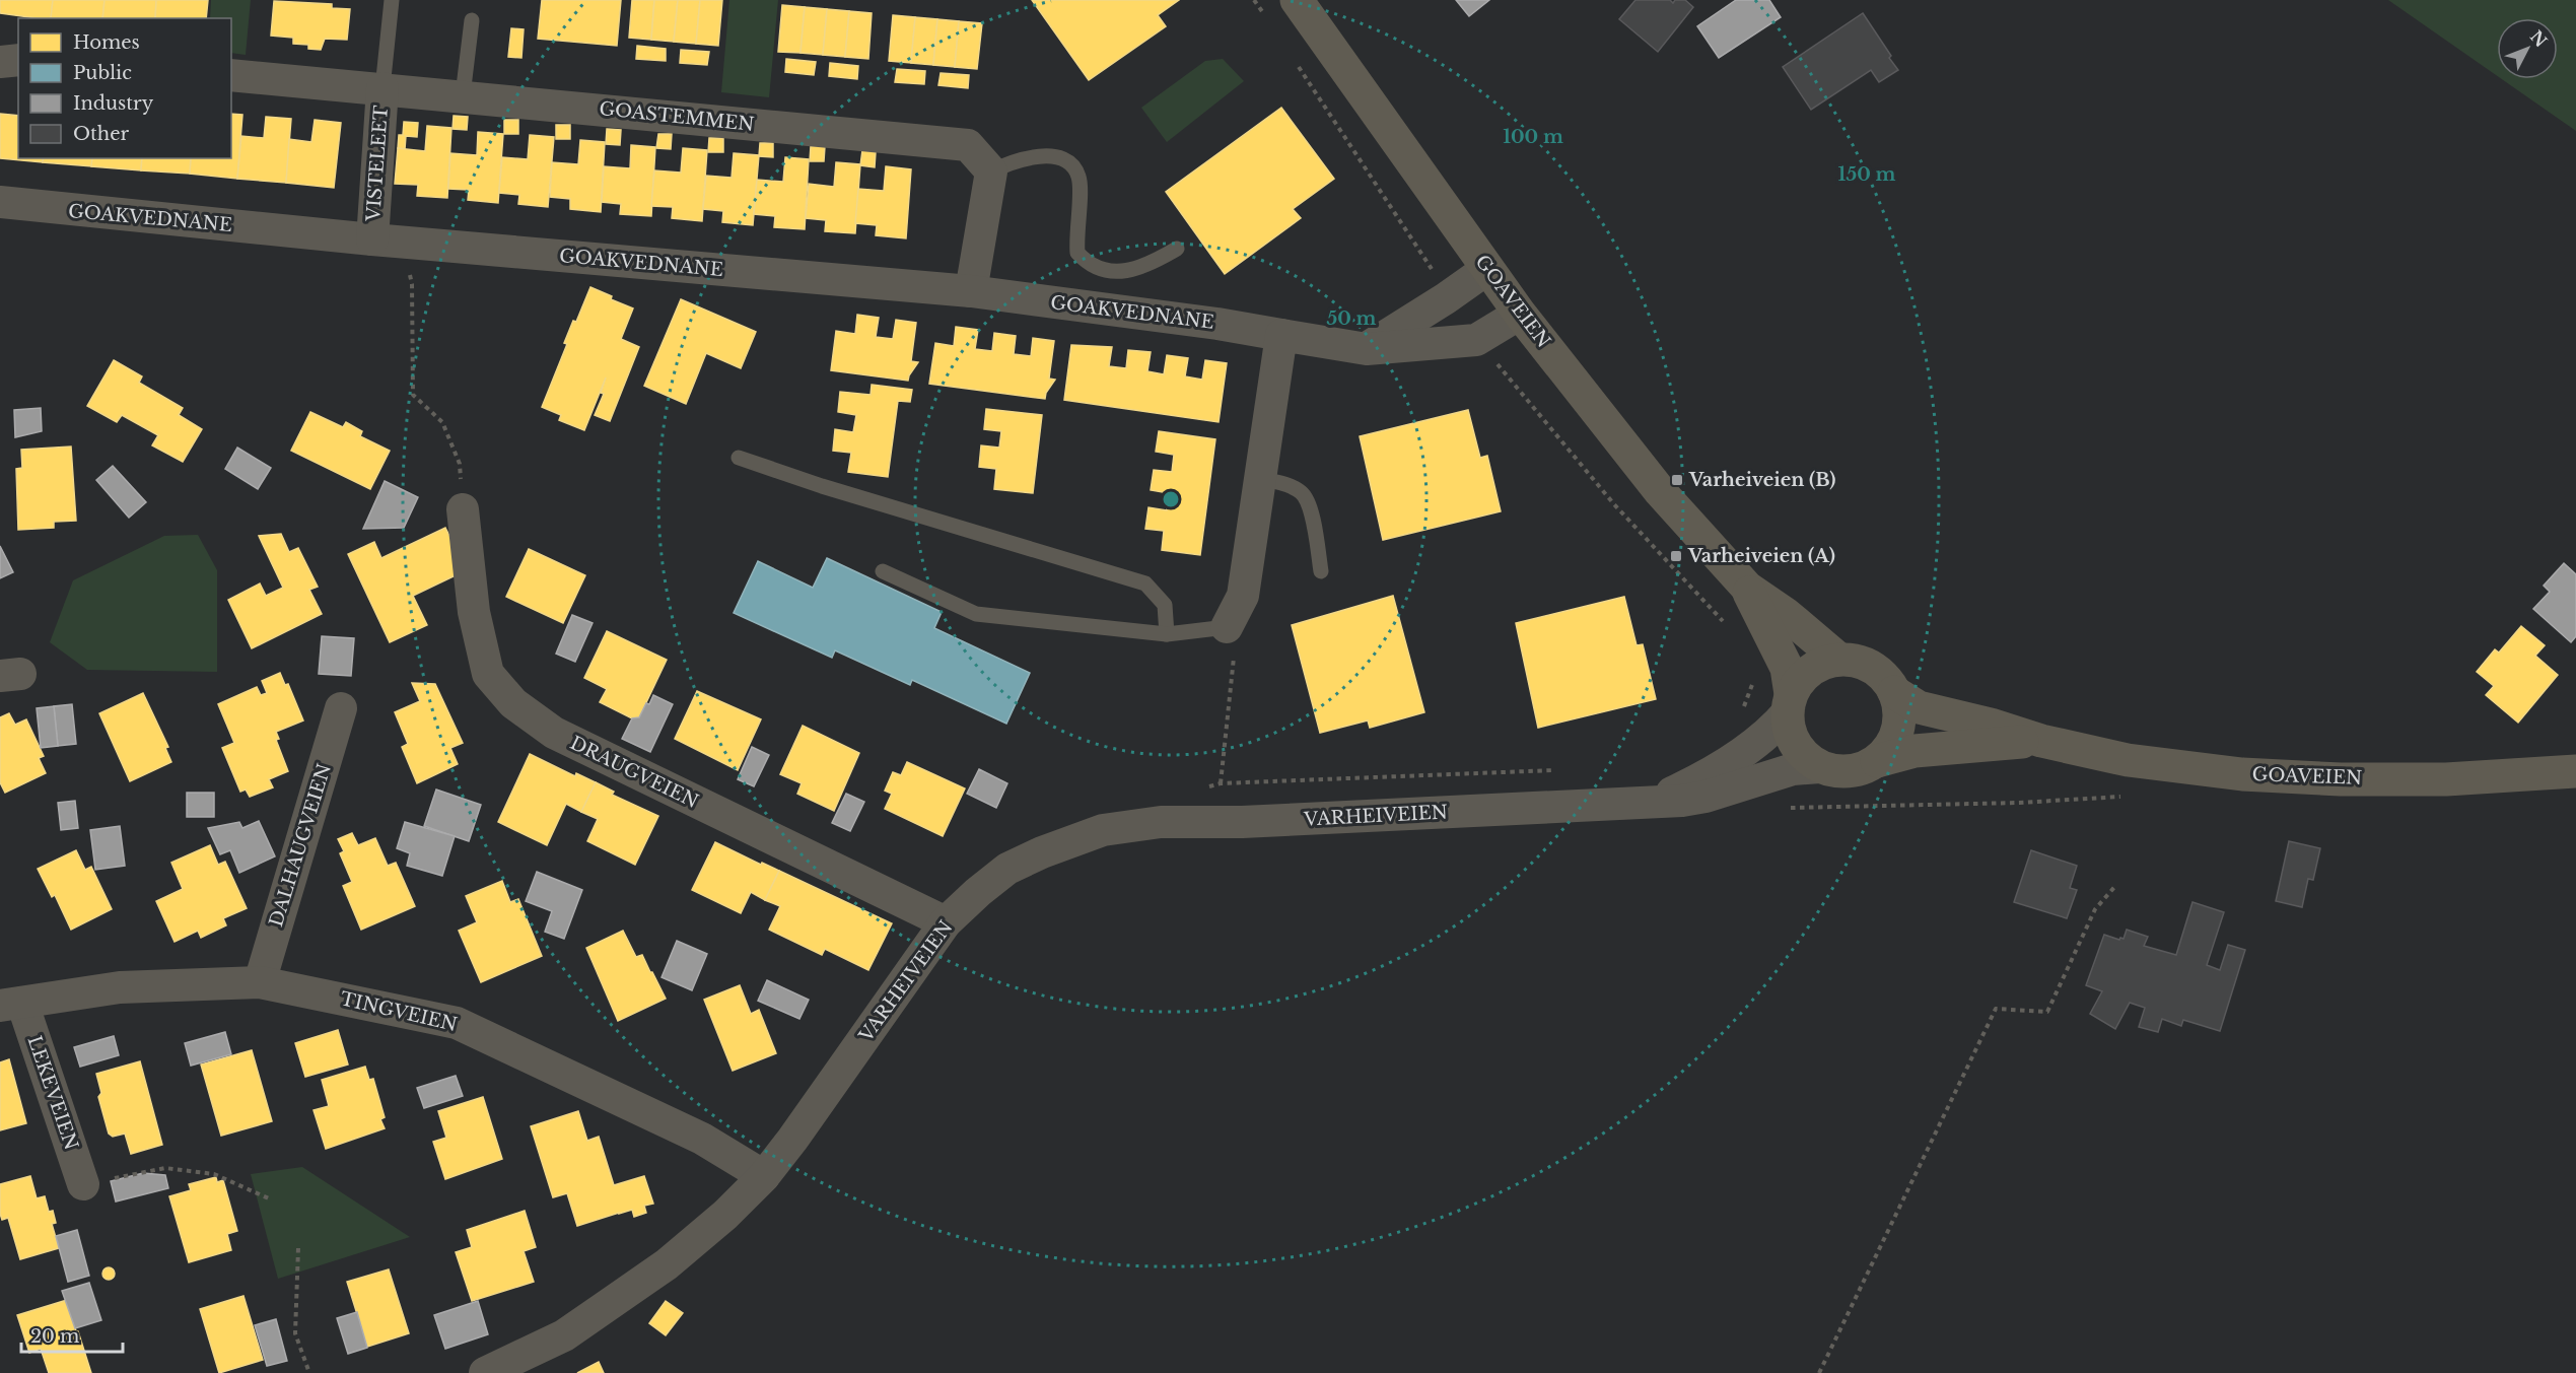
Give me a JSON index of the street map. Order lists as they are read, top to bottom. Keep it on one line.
{"streets":{"main road":["GOAVEIEN"],"street":["GOASTEMMEN","VISTELEET","GOAKVEDNANE","DRAUGVEIEN","VARHEIVEIEN","DALHAUGVEIEN","TINGVEIEN","LEKEVEIEN"]},"crossings":[["GOASTEMMEN","VISTELEET"],["VISTELEET","GOAKVEDNANE"],["GOAKVEDNANE","GOAVEIEN"],["GOAVEIEN","VARHEIVEIEN"],["DRAUGVEIEN","VARHEIVEIEN"],["VARHEIVEIEN","TINGVEIEN"],["DALHAUGVEIEN","TINGVEIEN"],["TINGVEIEN","LEKEVEIEN"]],"places":{"transit":["Varheiveien (B)","Varheiveien (A)"]},"legend":["Homes","Public","Industry","Other"],"scale_bar":"20 m","north":"top right","rings":["100 m","150 m","50 m"]}
